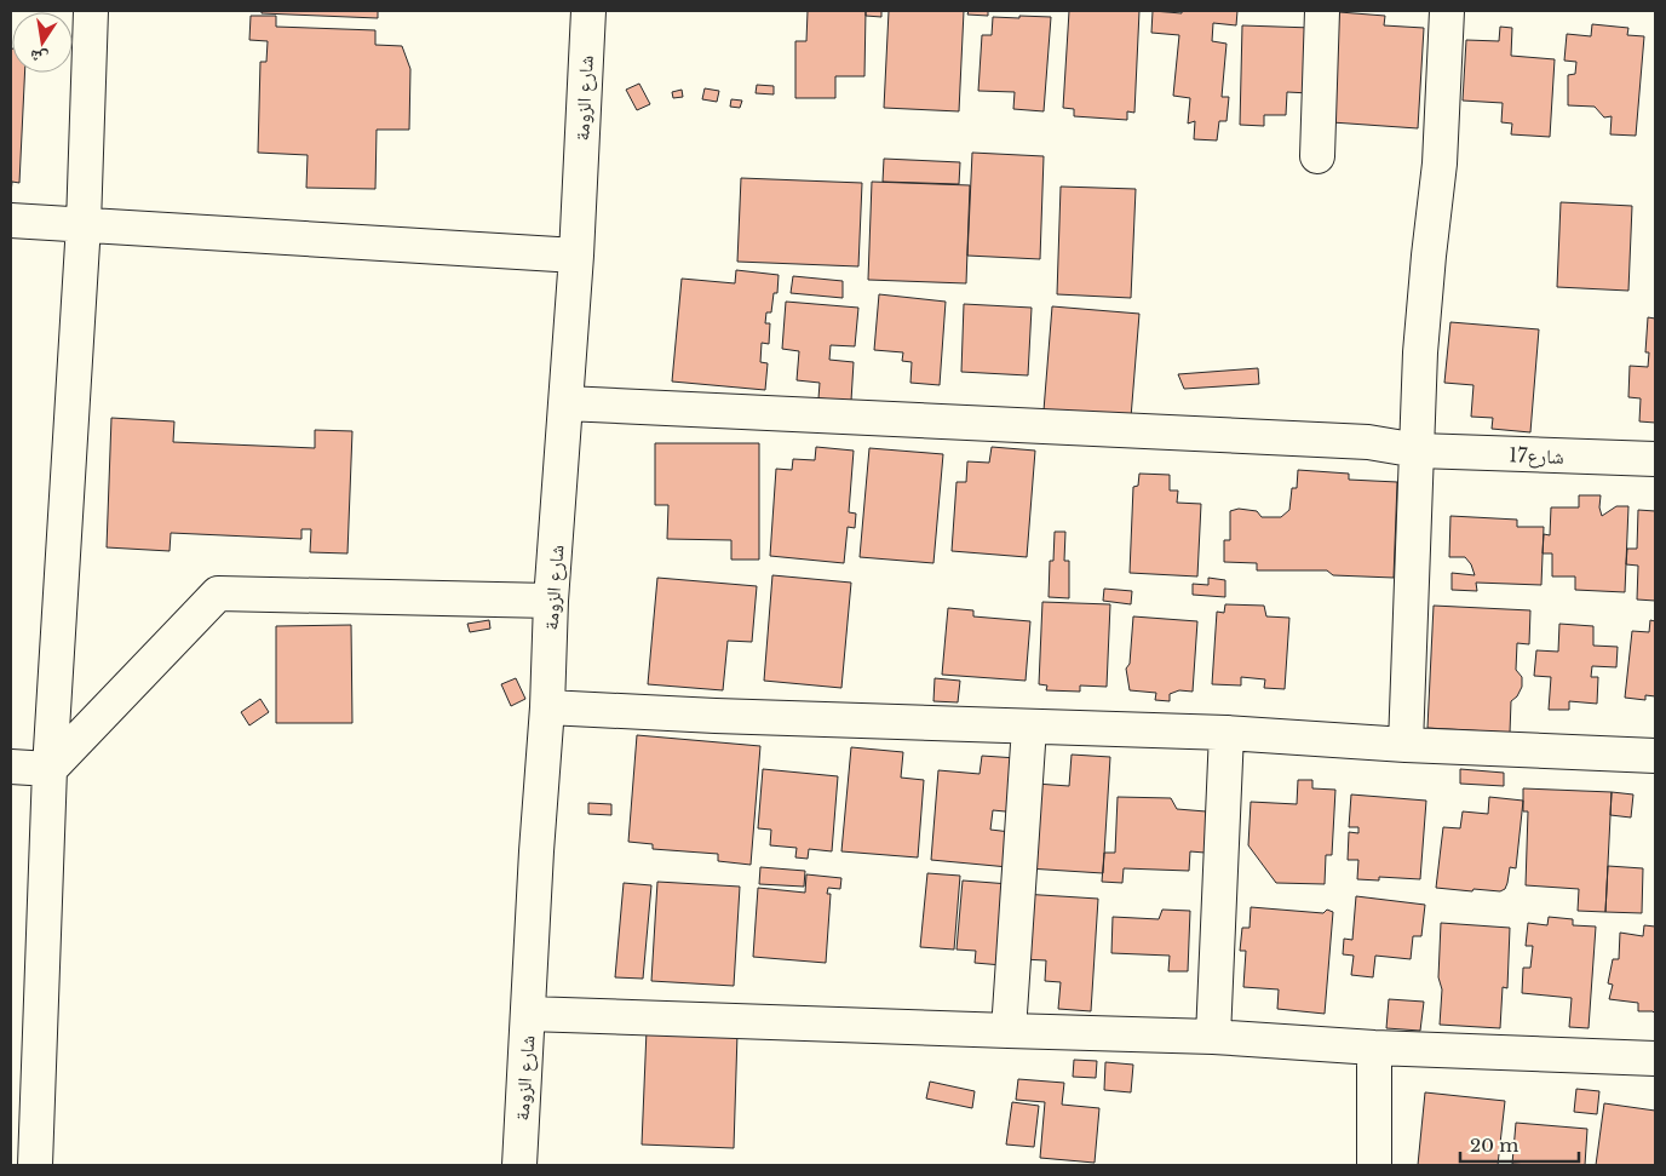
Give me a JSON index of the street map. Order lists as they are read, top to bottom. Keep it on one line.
{"streets":{"street":["شارع الزومة","شارع17"]},"crossings":[["شارع الزومة","شارع17"]],"scale_bar":"20 m","north":"bottom"}
